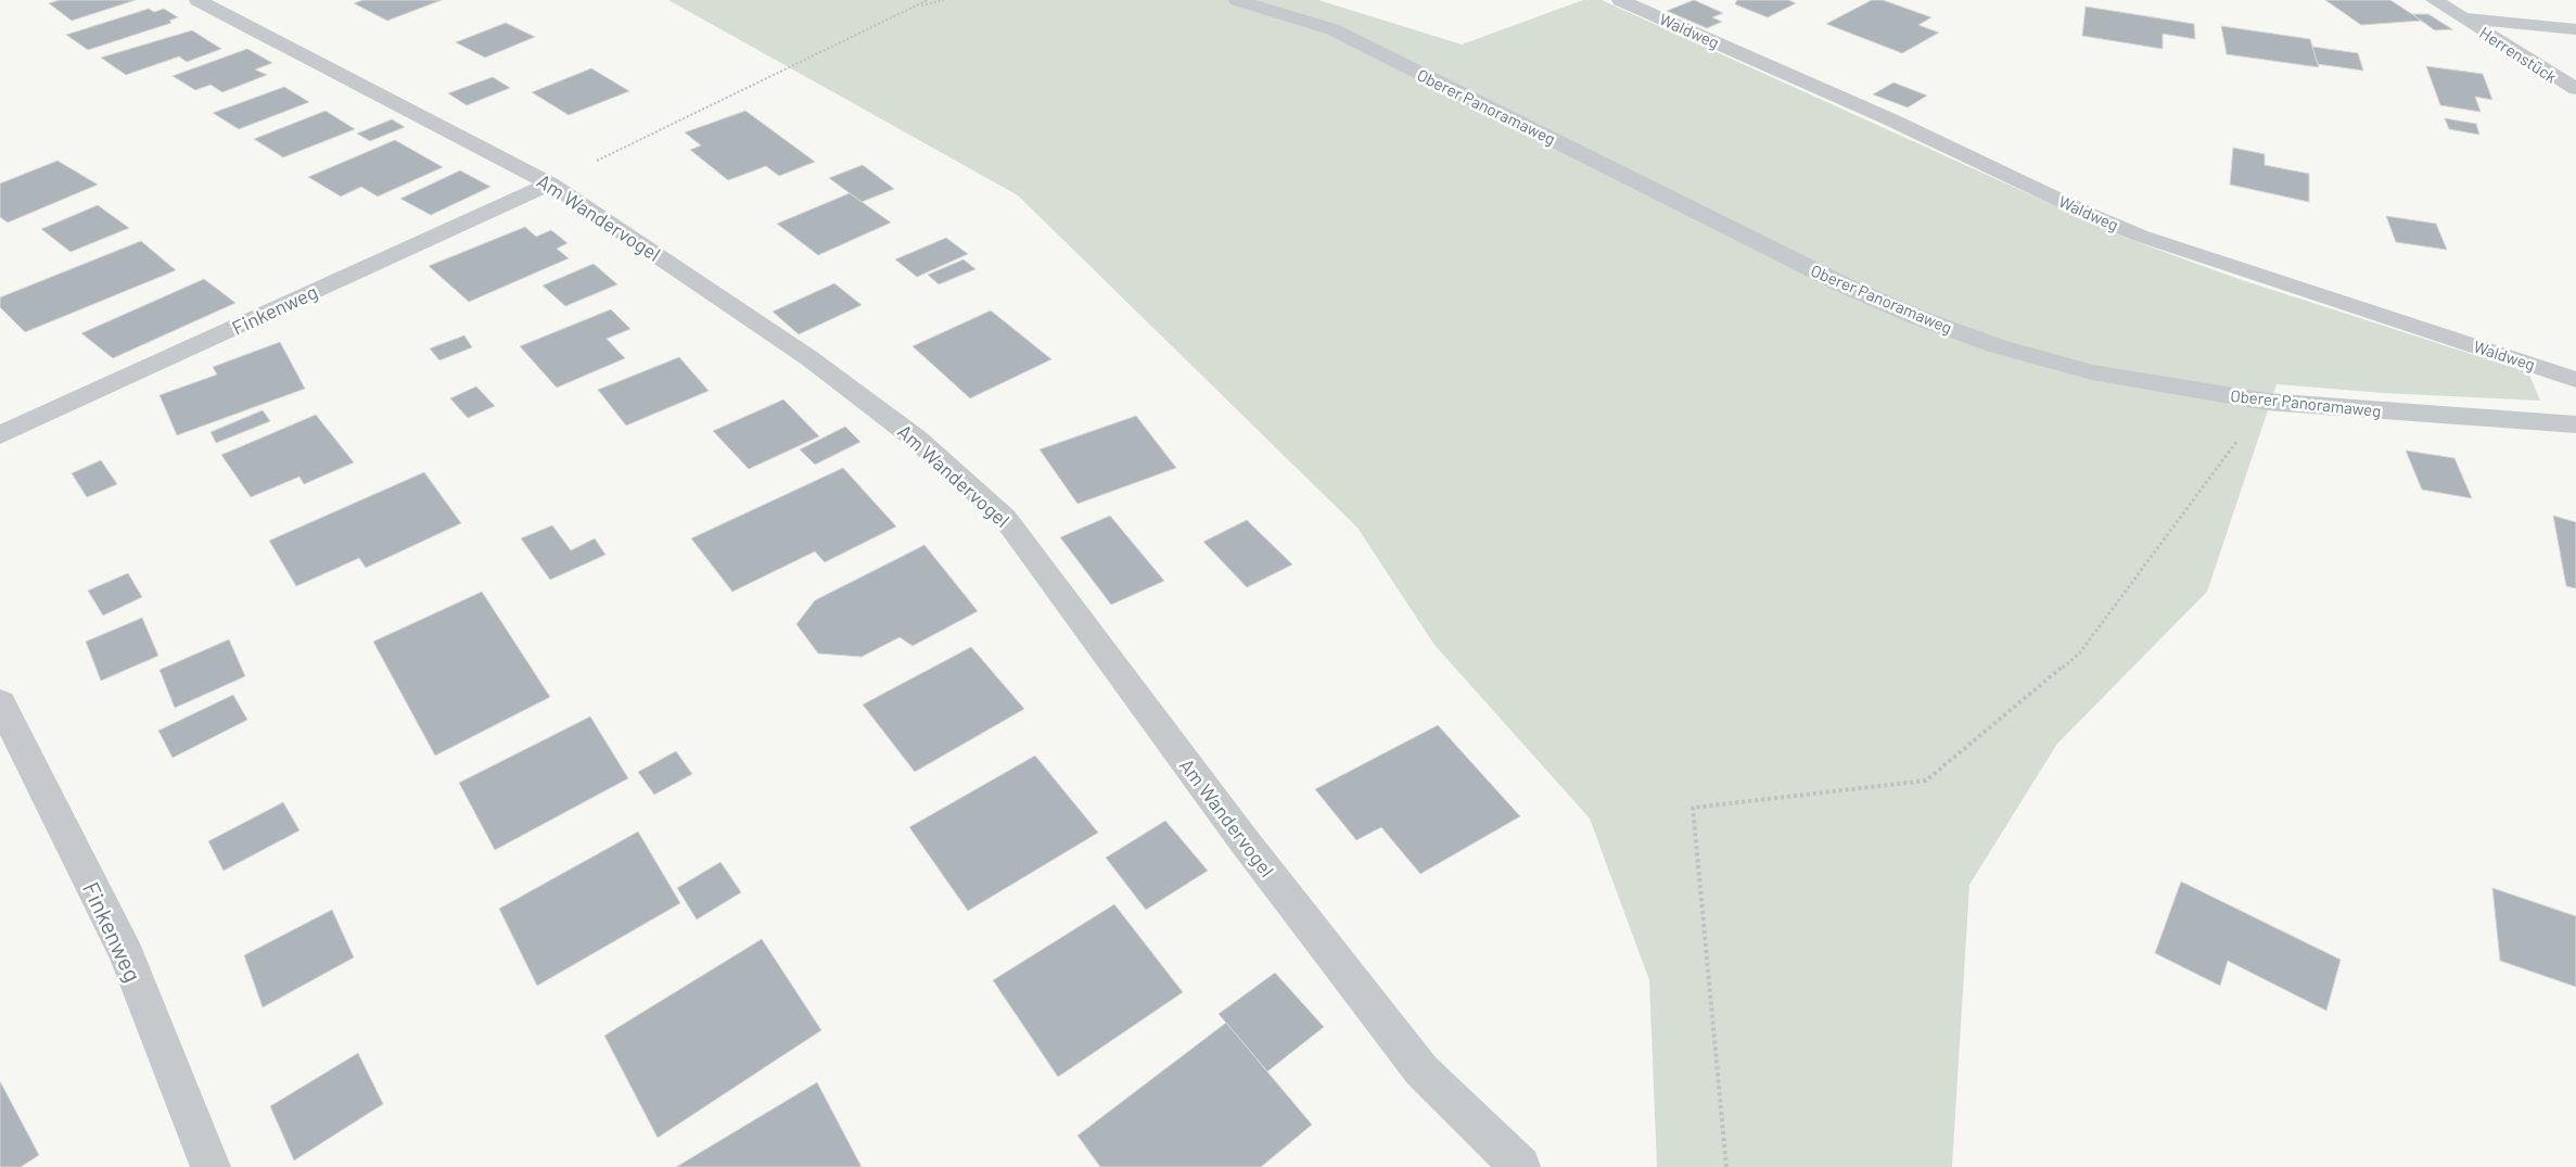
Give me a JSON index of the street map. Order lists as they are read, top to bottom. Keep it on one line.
{"streets":{"street":["Waldweg","Herrenstück","Oberer Panoramaweg","Am Wandervogel","Finkenweg"]},"crossings":[["Am Wandervogel","Finkenweg"]]}
